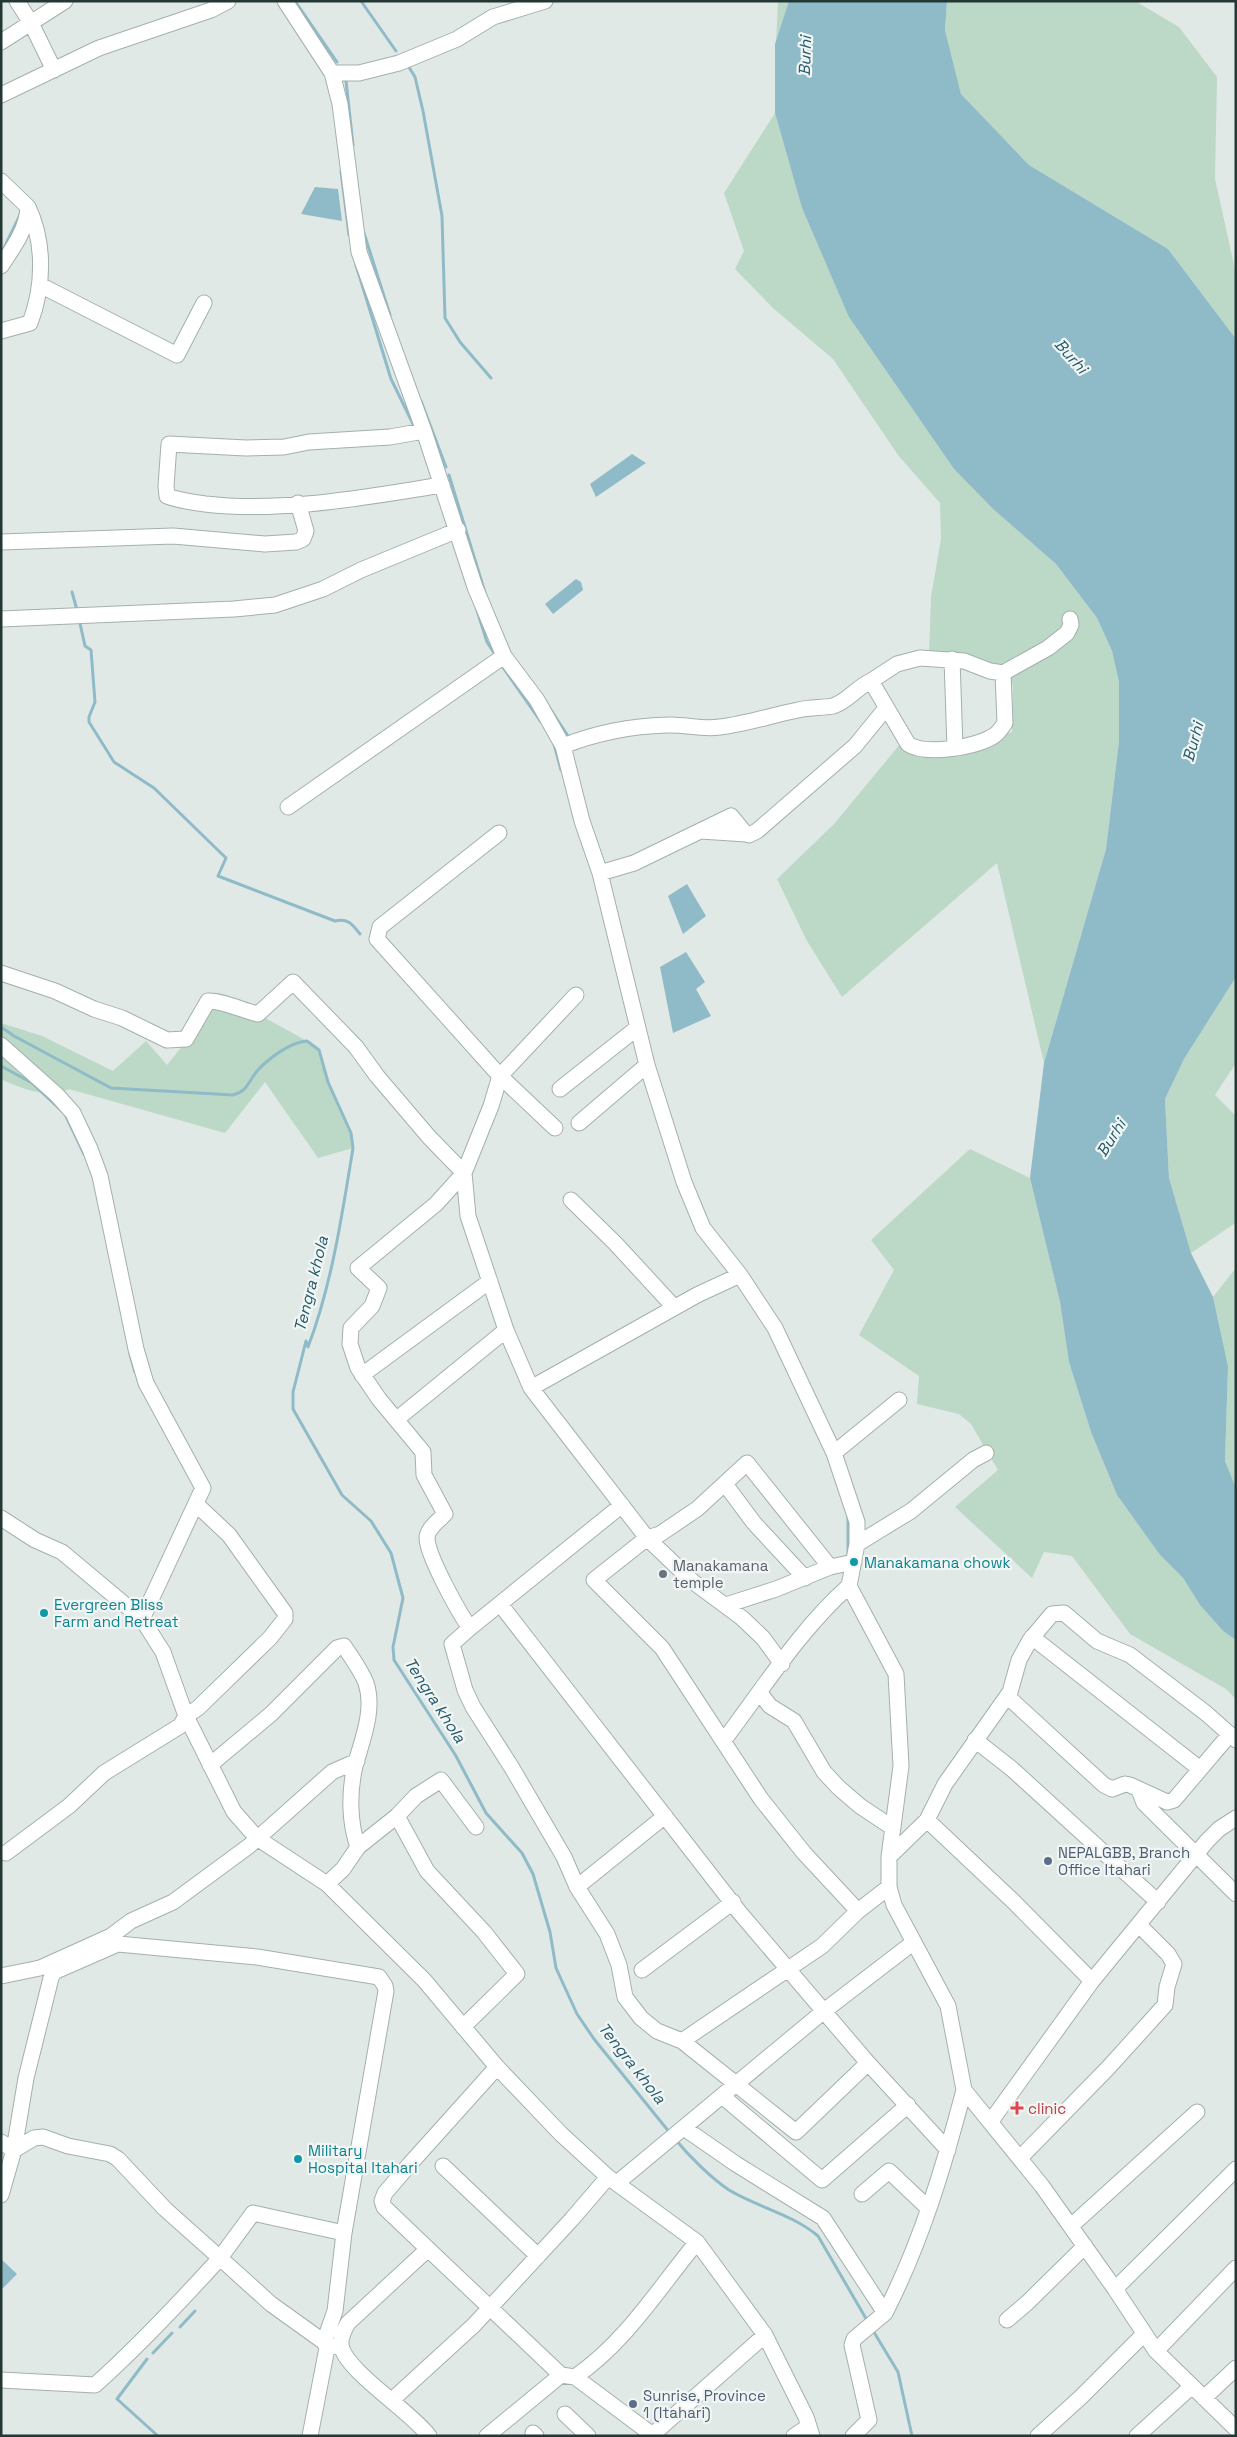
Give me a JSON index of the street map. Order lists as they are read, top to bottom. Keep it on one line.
{"water":["Burhi","Tengra khola"],"places":{"other":["Manakamana chowk","Manakamana temple","Evergreen Bliss Farm and Retreat","NEPALGBB, Branch Office Itahari","Military Hospital Itahari","Sunrise, Province 1 (Itahari)"],"health":["clinic"]}}
